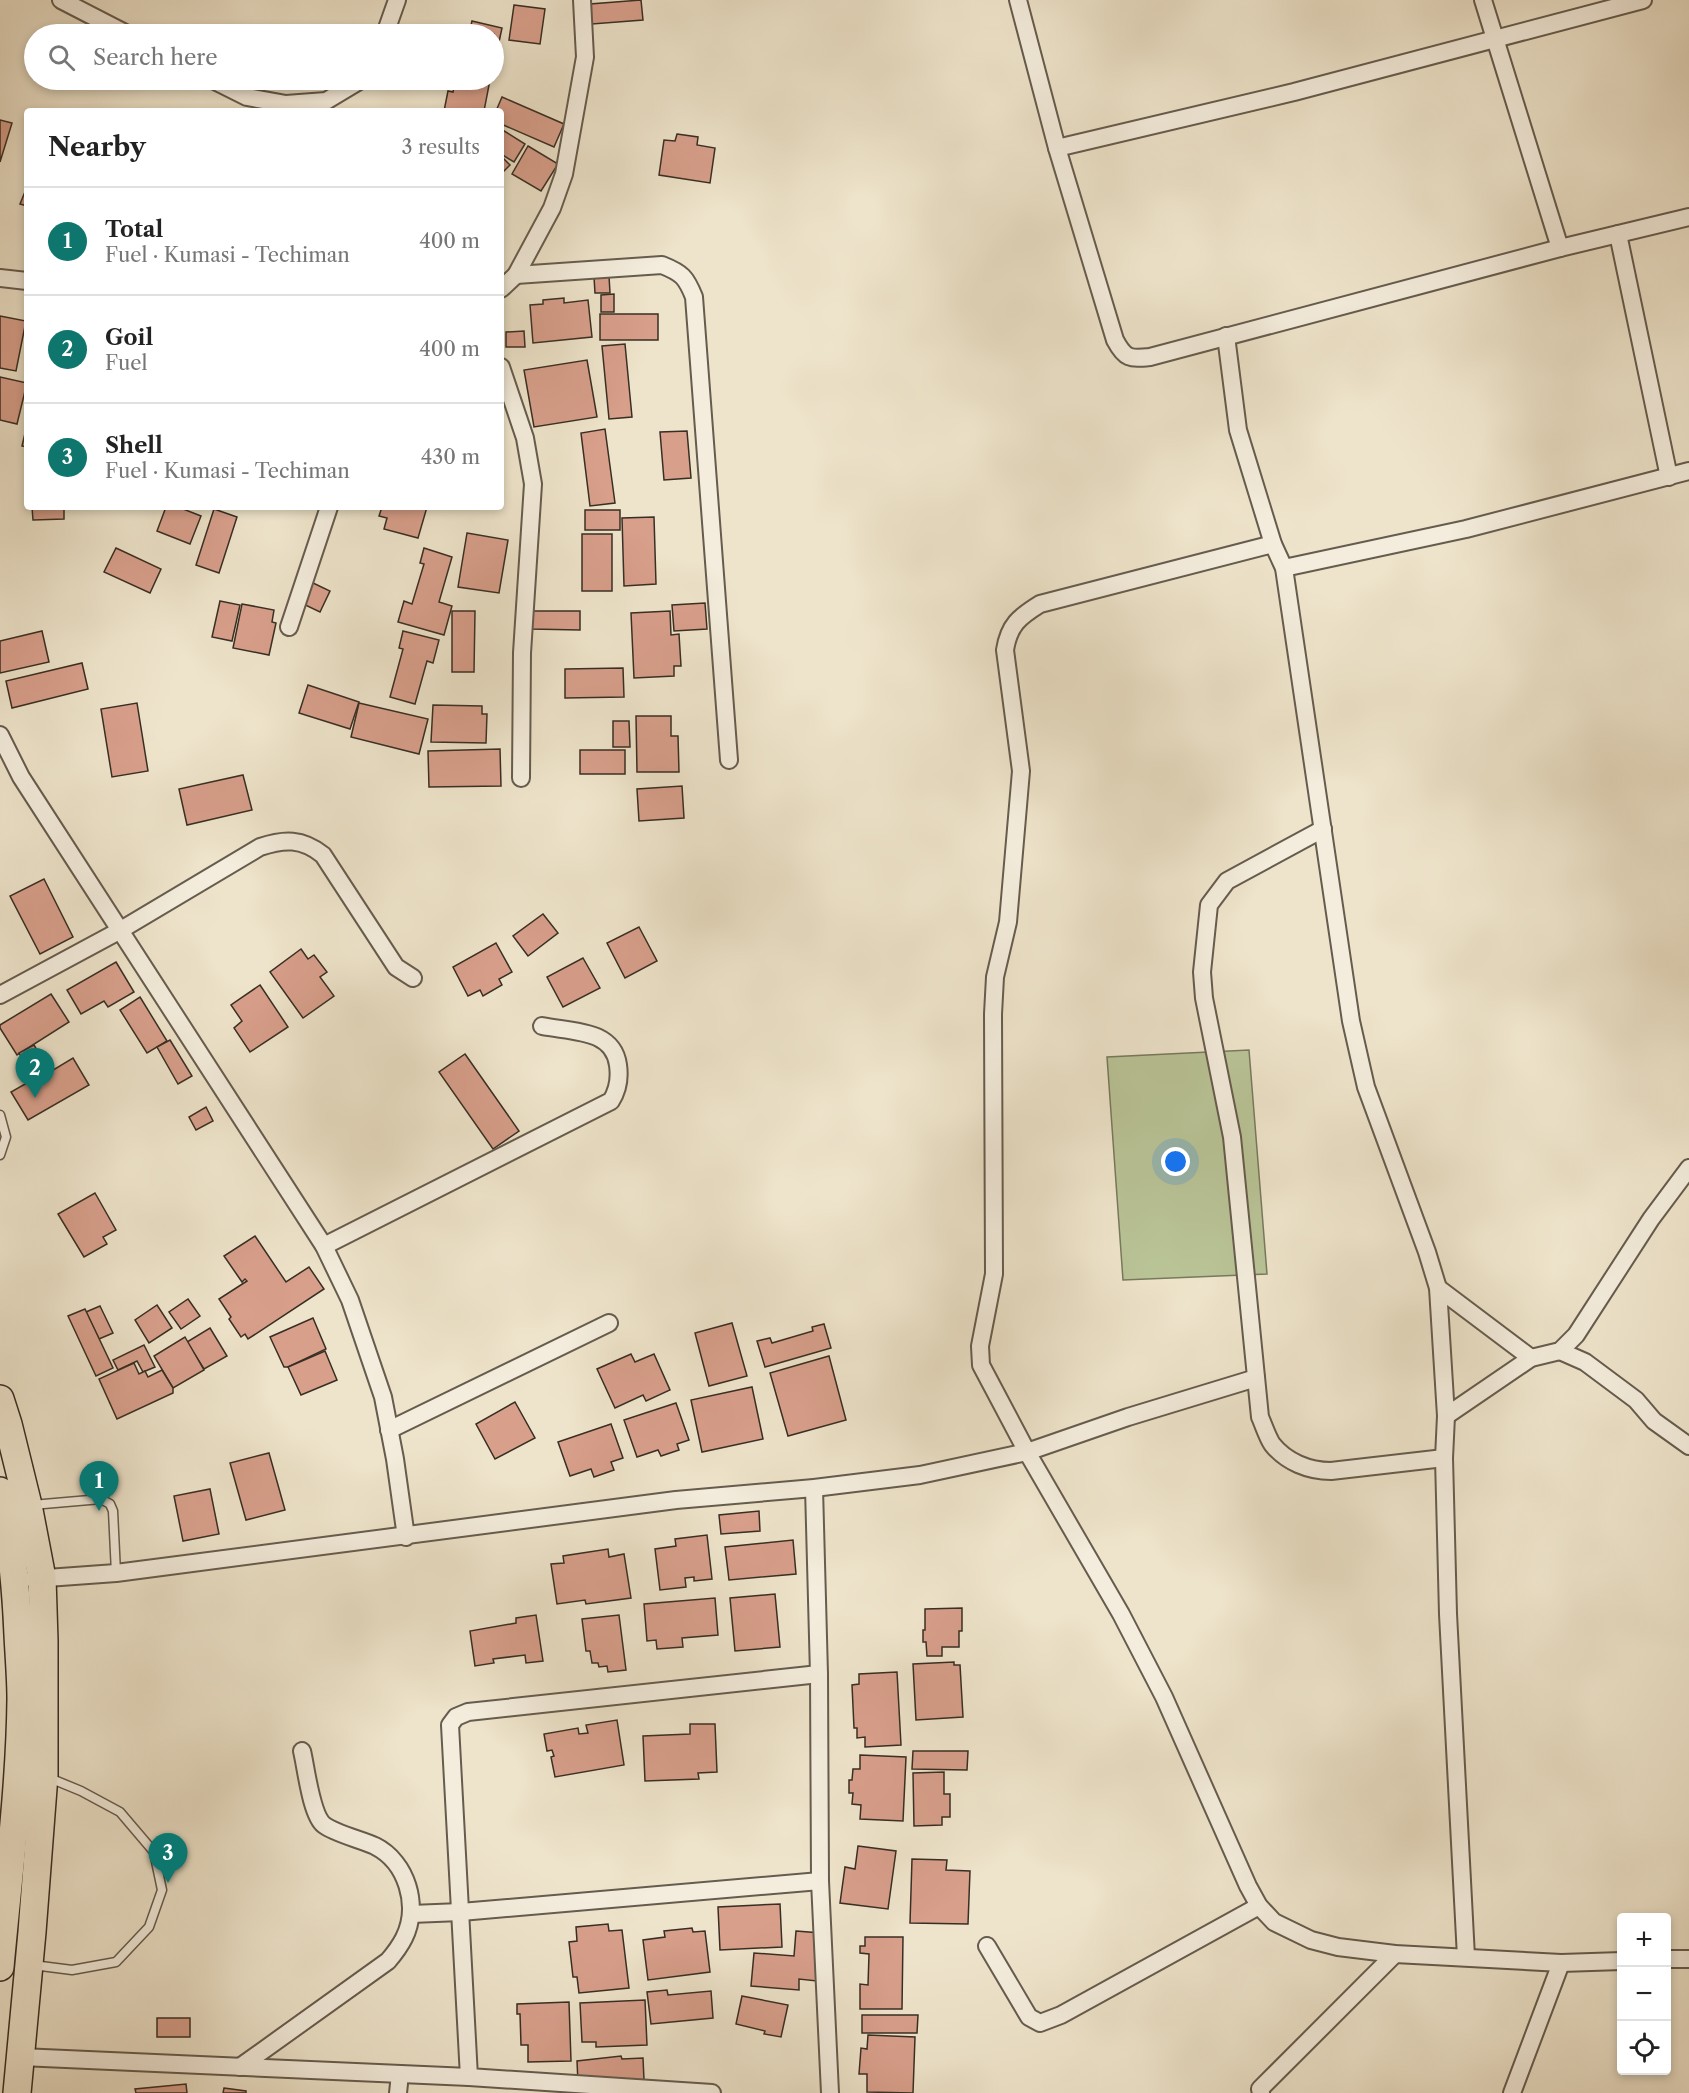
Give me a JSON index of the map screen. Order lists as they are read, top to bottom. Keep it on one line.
{"page":{"search":"Search here","heading":["Nearby","3 results"],"list":[{"mark":"1","name":"Total","note":"Fuel · Kumasi - Techiman","value":"400 m"},{"mark":"2","name":"Goil","note":"Fuel","value":"400 m"},{"mark":"3","name":"Shell","note":"Fuel · Kumasi - Techiman","value":"430 m"}],"pins":["2","1","3"],"map_buttons":["+","−"]}}
